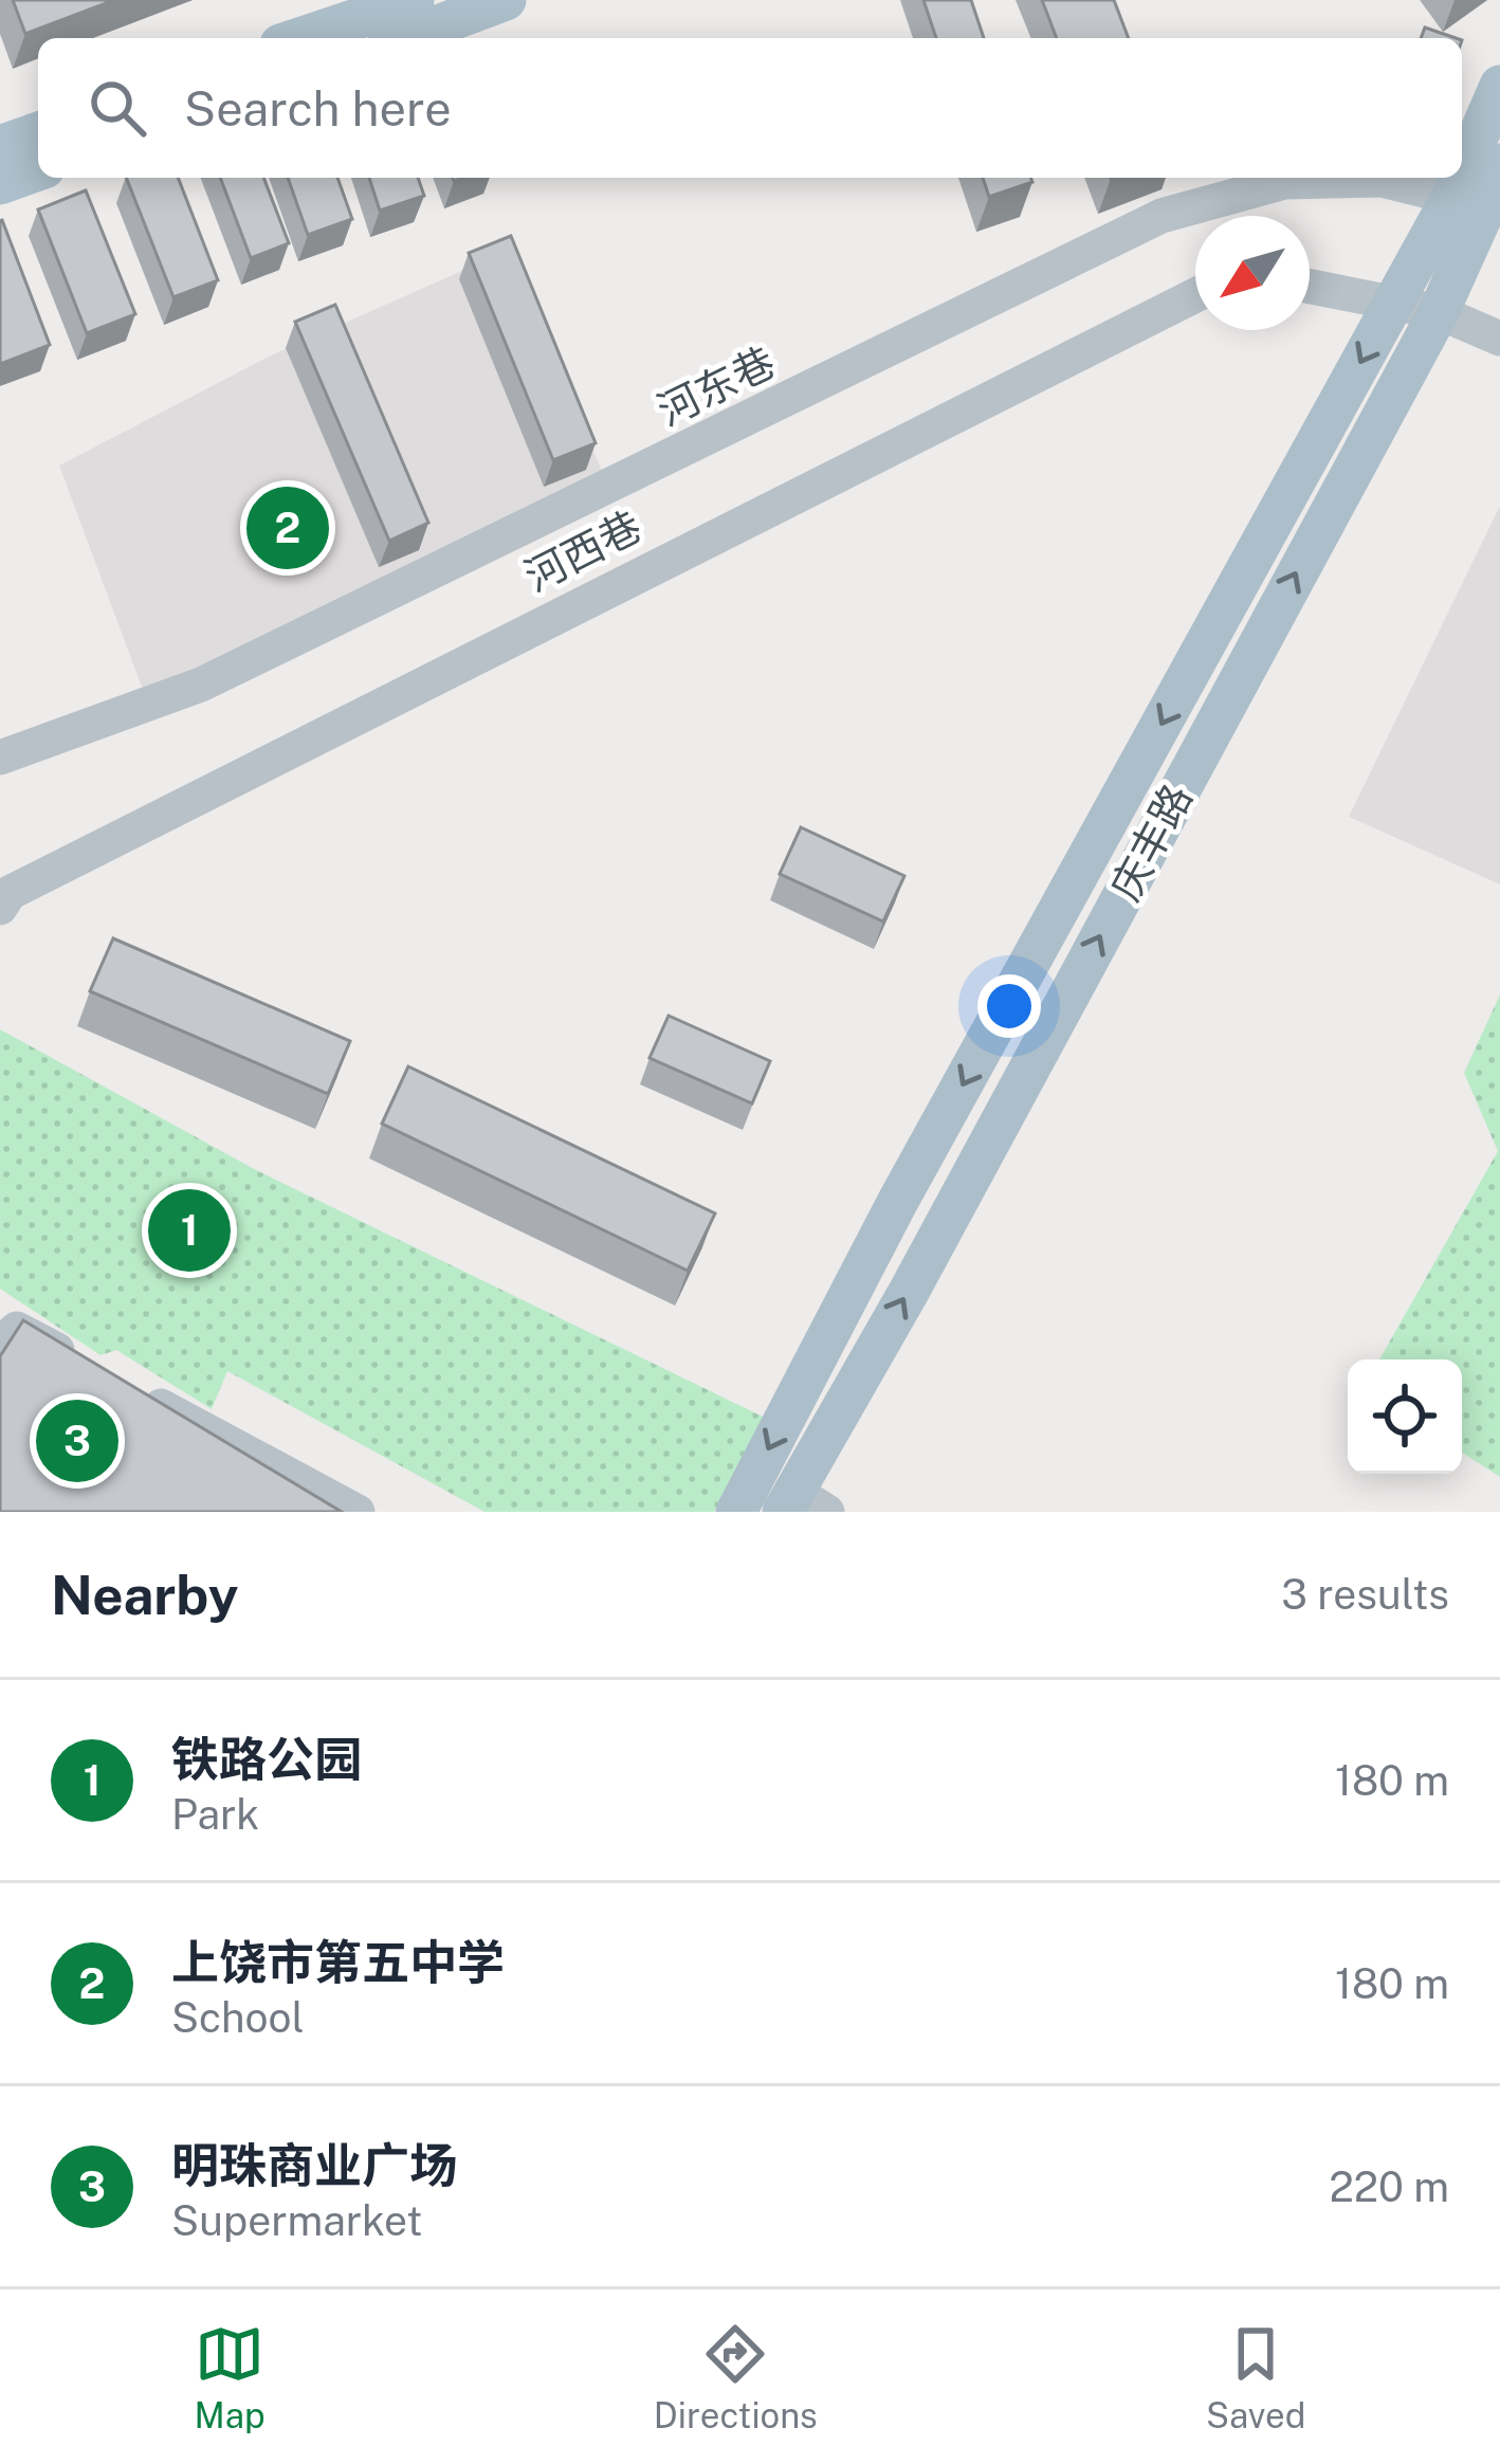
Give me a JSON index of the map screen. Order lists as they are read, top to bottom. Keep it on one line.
{"streets":{"main road":["庆丰路"],"street":["河东巷","河西巷"]},"crossings":[["河东巷","庆丰路"]],"north":"bottom left","page":{"search":"Search here","pins":["2","1","3"],"heading":["Nearby","3 results"],"list":[{"mark":"1","name":"铁路公园","note":"Park","value":"180 m"},{"mark":"2","name":"上饶市第五中学","note":"School","value":"180 m"},{"mark":"3","name":"明珠商业广场","note":"Supermarket","value":"220 m"}],"nav":["Map","Directions","Saved"]}}
